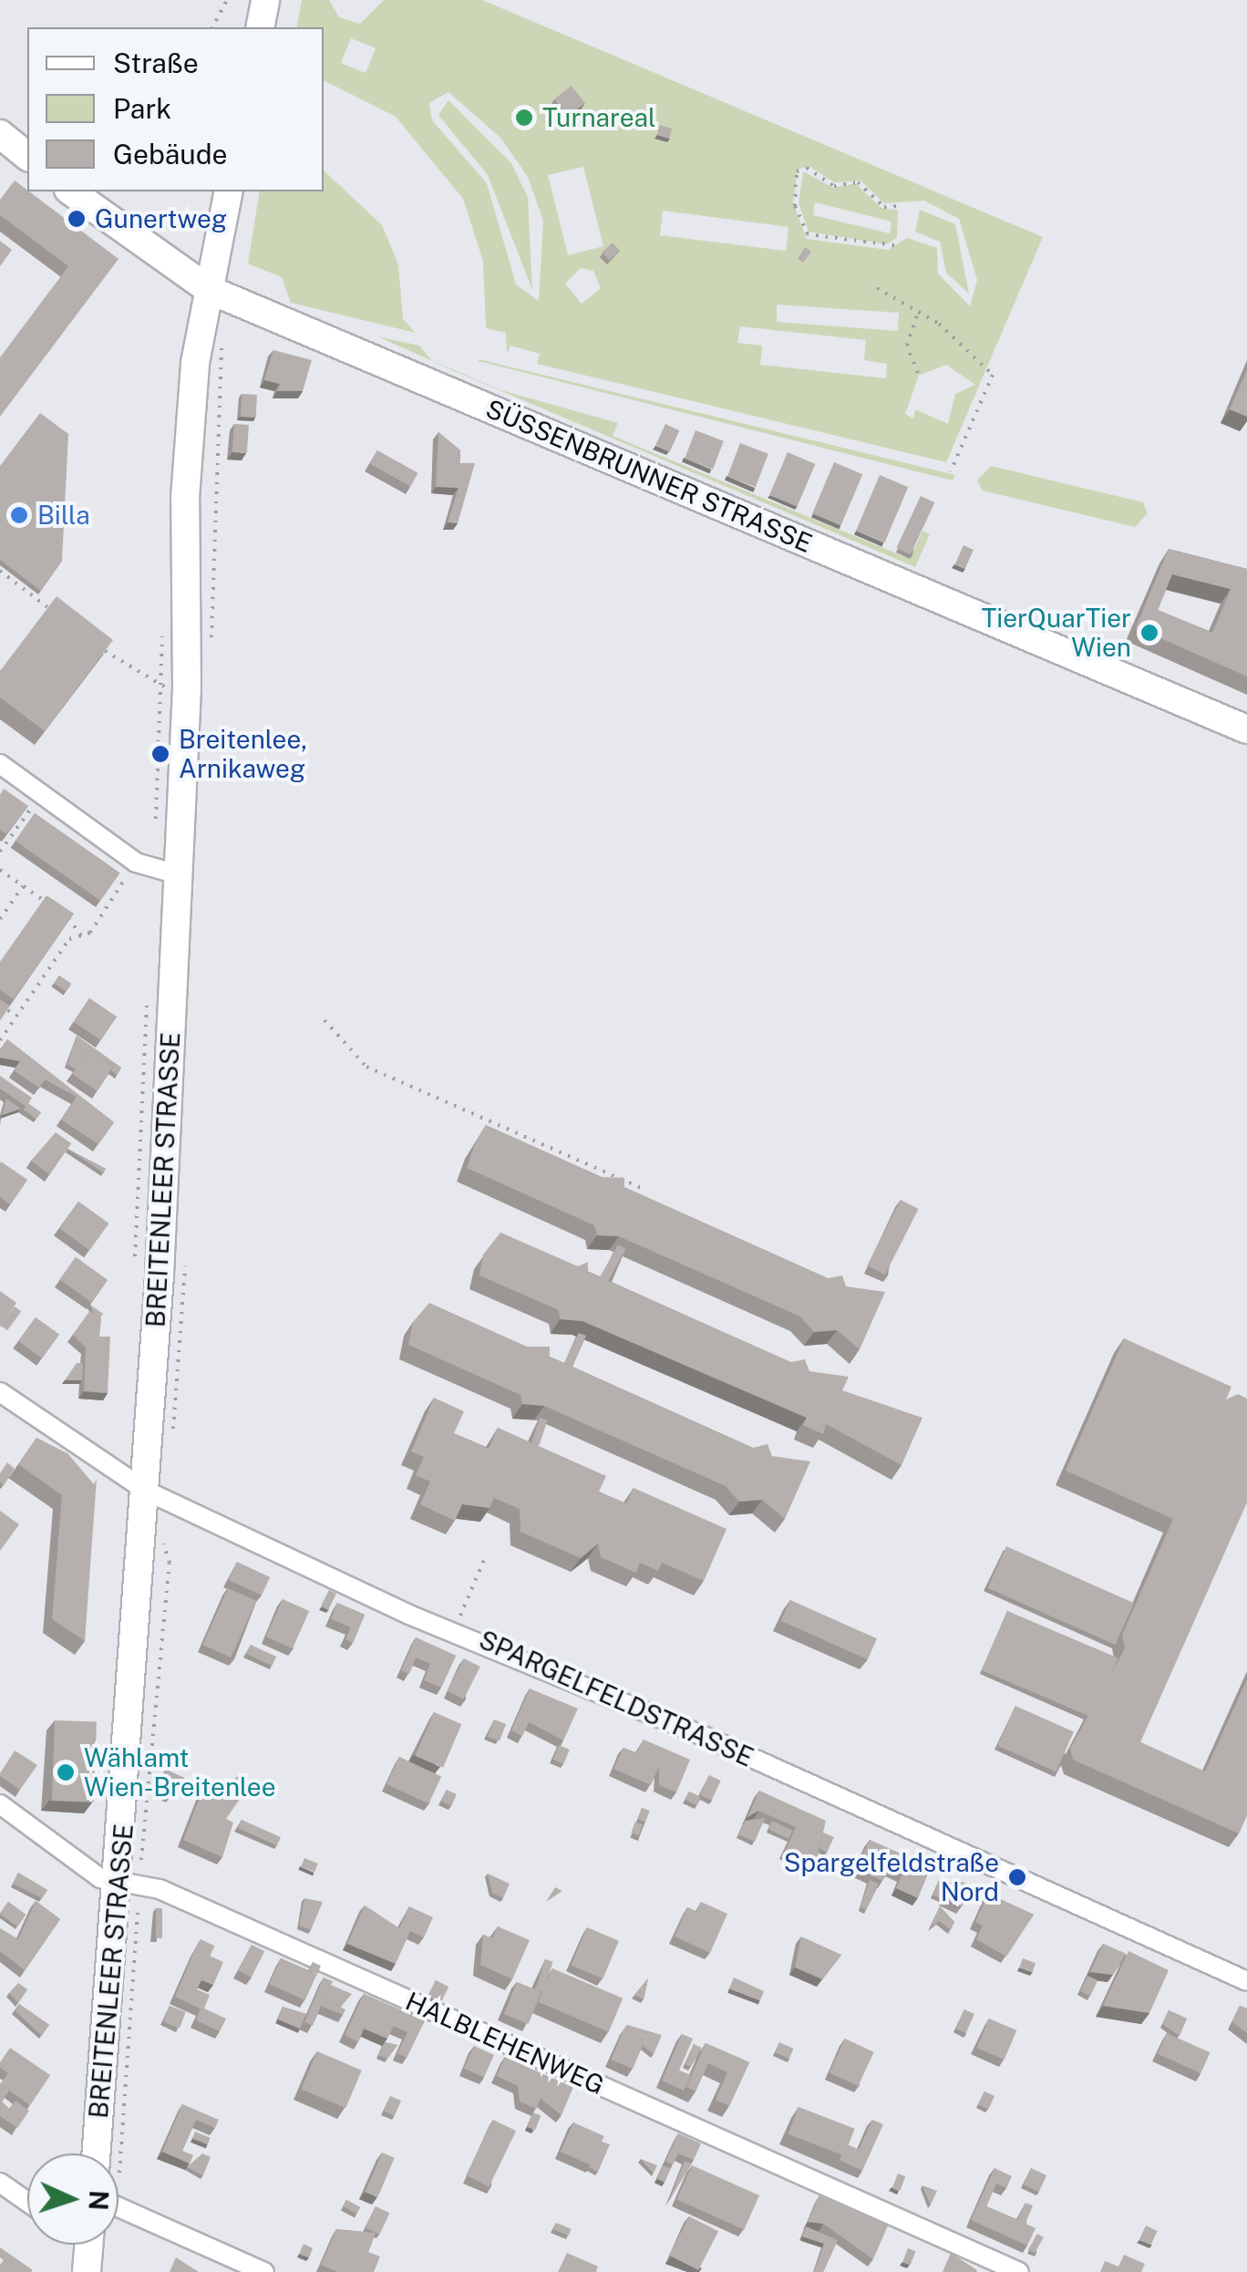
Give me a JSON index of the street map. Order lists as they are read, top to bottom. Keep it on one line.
{"streets":{"main road":["SÜSSENBRUNNER STRASSE","BREITENLEER STRASSE"],"street":["SPARGELFELDSTRASSE","HALBLEHENWEG"]},"crossings":[["SÜSSENBRUNNER STRASSE","BREITENLEER STRASSE"],["BREITENLEER STRASSE","SPARGELFELDSTRASSE"],["BREITENLEER STRASSE","HALBLEHENWEG"]],"places":["Turnareal","Gunertweg","Billa","TierQuarTier Wien","Breitenlee, Arnikaweg","Wählamt Wien-Breitenlee","Spargelfeldstraße Nord"],"legend":["Straße","Park","Gebäude"],"north":"right"}
